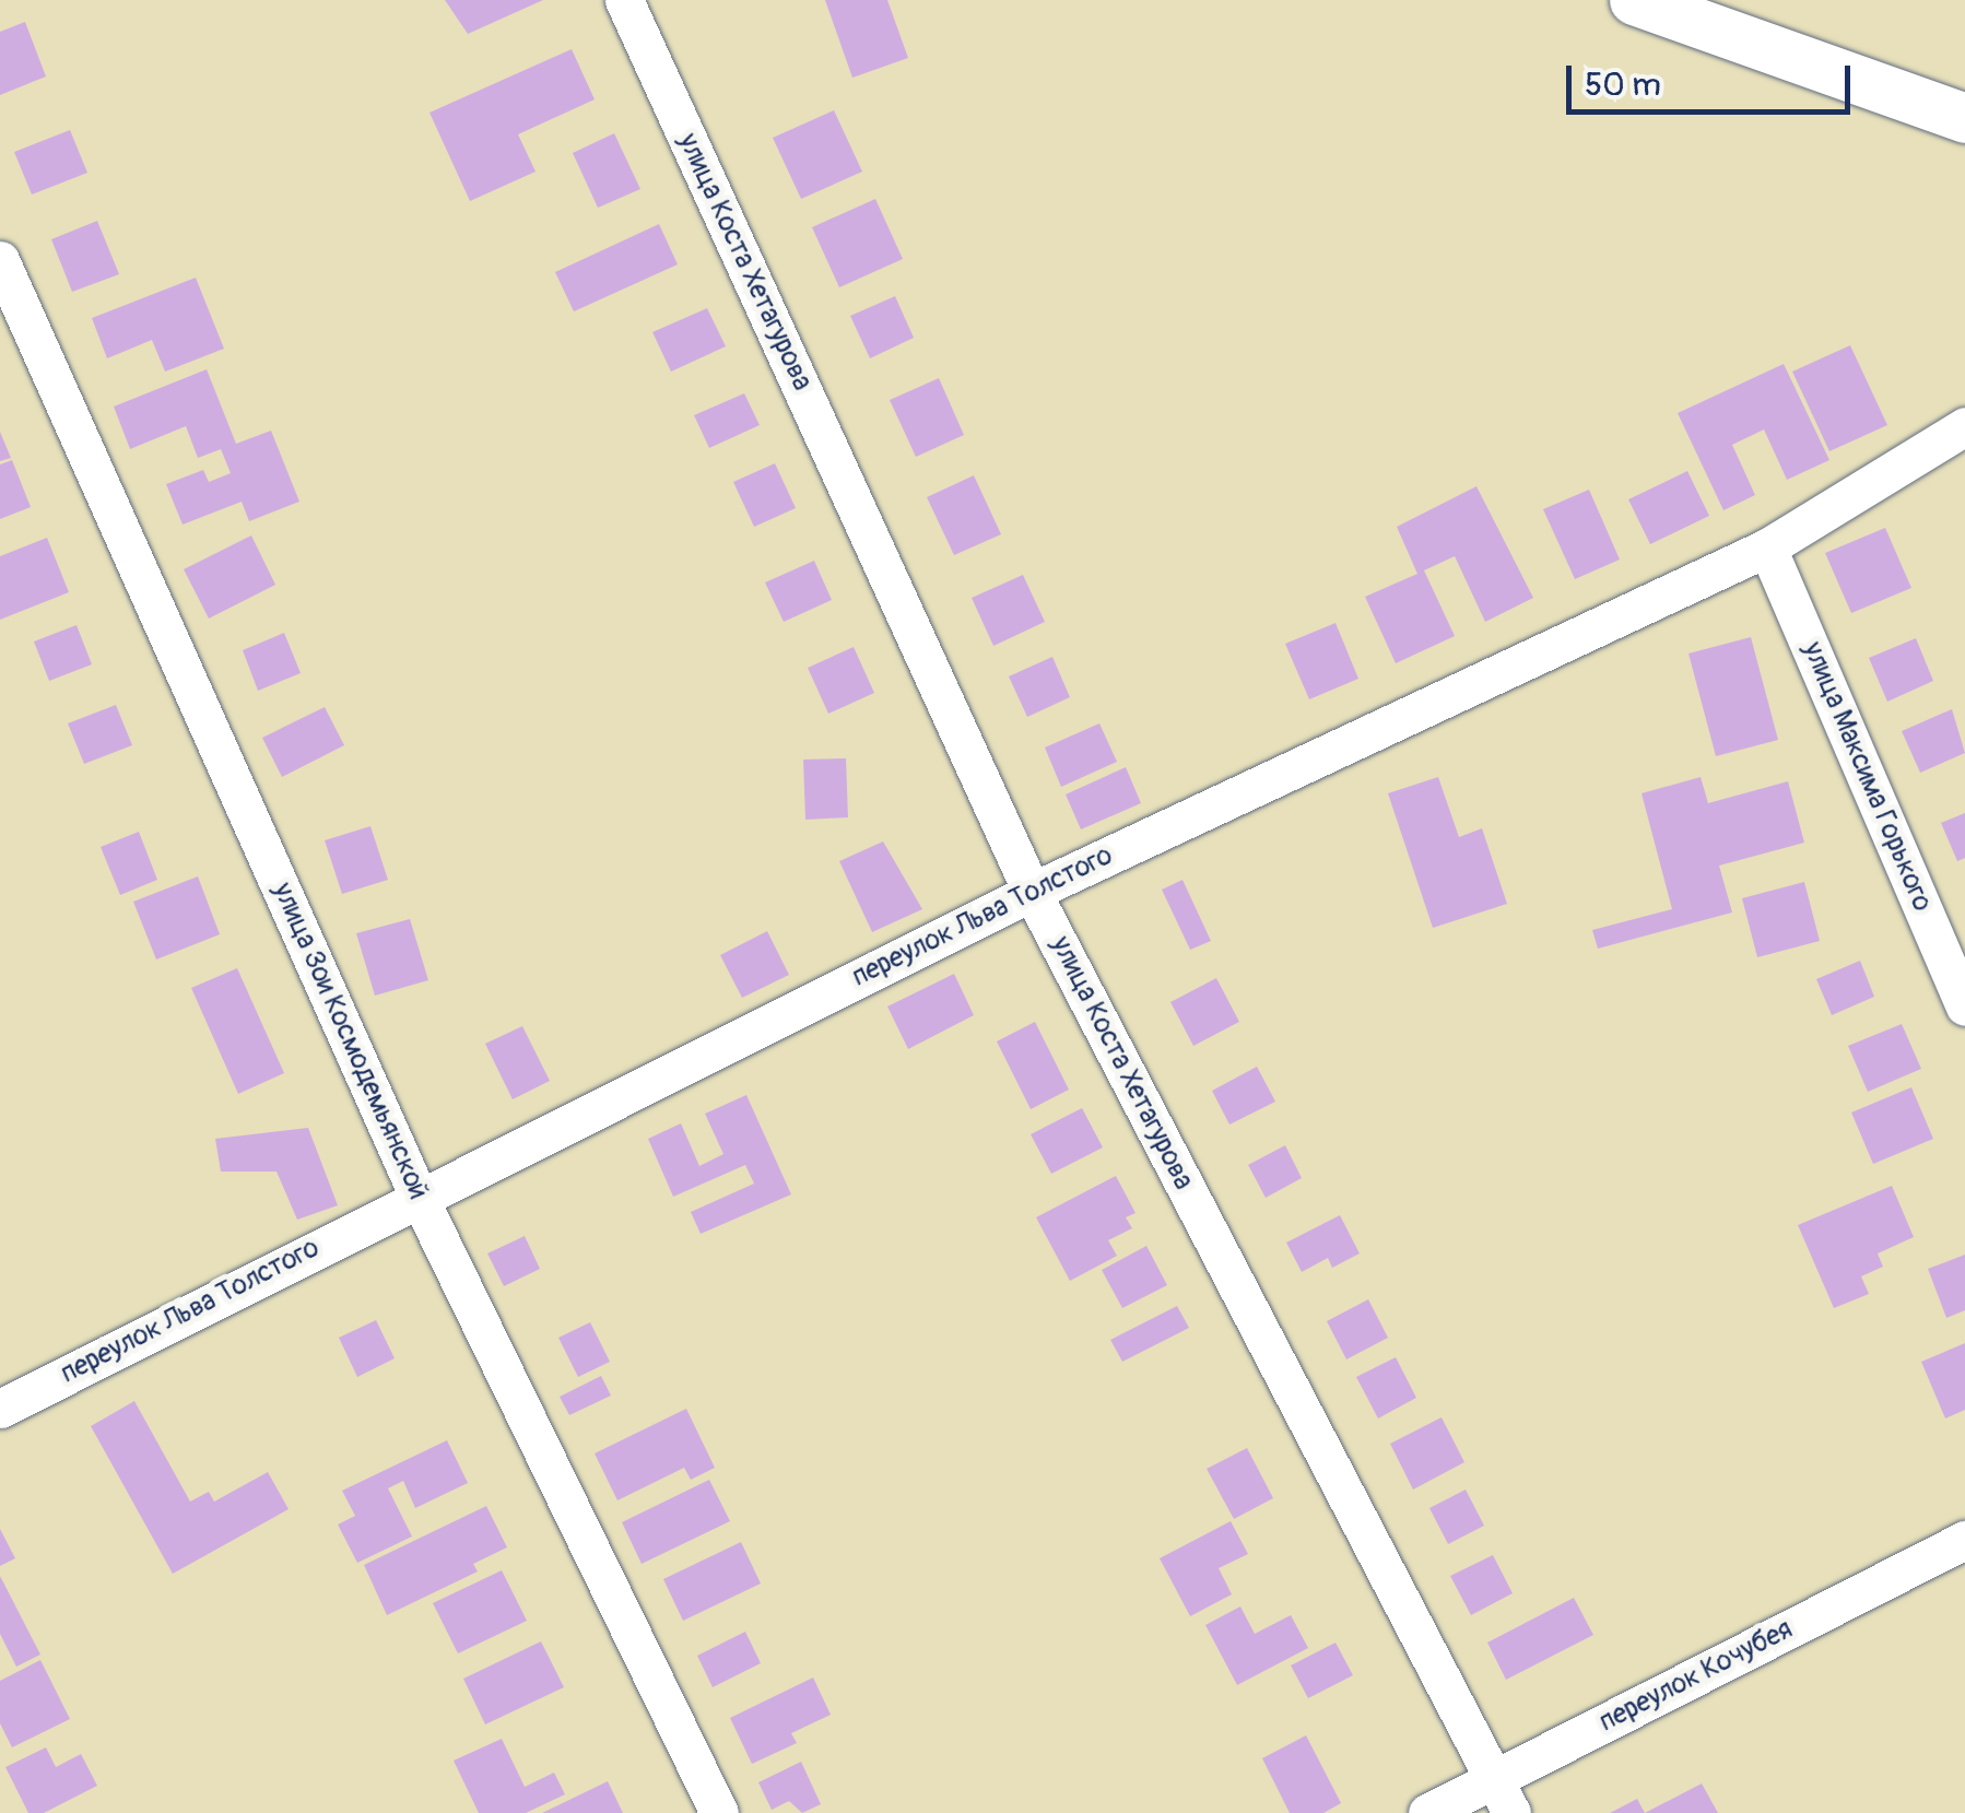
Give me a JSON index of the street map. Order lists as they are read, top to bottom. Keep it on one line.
{"streets":{"street":["улица Коста Хетагурова","улица Максима Горького","переулок Льва Толстого","улица Зои Космодемьянской","переулок Кочубея"]},"crossings":[["улица Коста Хетагурова","переулок Льва Толстого"],["улица Коста Хетагурова","переулок Кочубея"],["улица Максима Горького","переулок Льва Толстого"],["переулок Льва Толстого","улица Зои Космодемьянской"]],"scale_bar":"50 m"}
